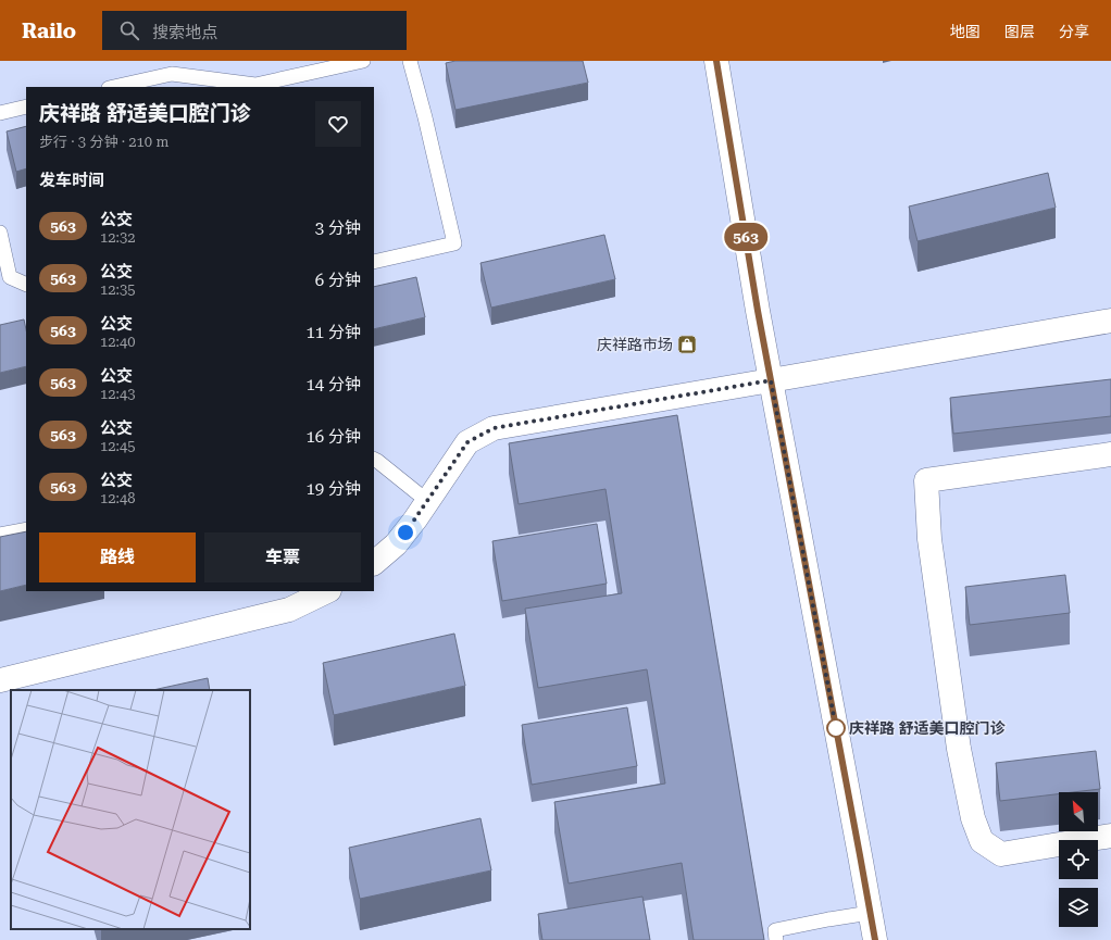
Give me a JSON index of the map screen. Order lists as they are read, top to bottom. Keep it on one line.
{"places":{"shop":["庆祥路市场"],"other":["庆祥路 舒适美口腔门诊"]},"lines":["bus line 563"],"north":"top left","page":{"header":"Railo","search":"搜索地点","nav":["地图","图层","分享"],"on_map":"563","heading":[["庆祥路 舒适美口腔门诊","步行 · 3 分钟 · 210 m"],"发车时间"],"list":[{"mark":"563","name":"公交","note":"12:32","value":"3 分钟"},{"mark":"563","name":"公交","note":"12:35","value":"6 分钟"},{"mark":"563","name":"公交","note":"12:40","value":"11 分钟"},{"mark":"563","name":"公交","note":"12:43","value":"14 分钟"},{"mark":"563","name":"公交","note":"12:45","value":"16 分钟"},{"mark":"563","name":"公交","note":"12:48","value":"19 分钟"}],"buttons":["路线","车票"]}}
